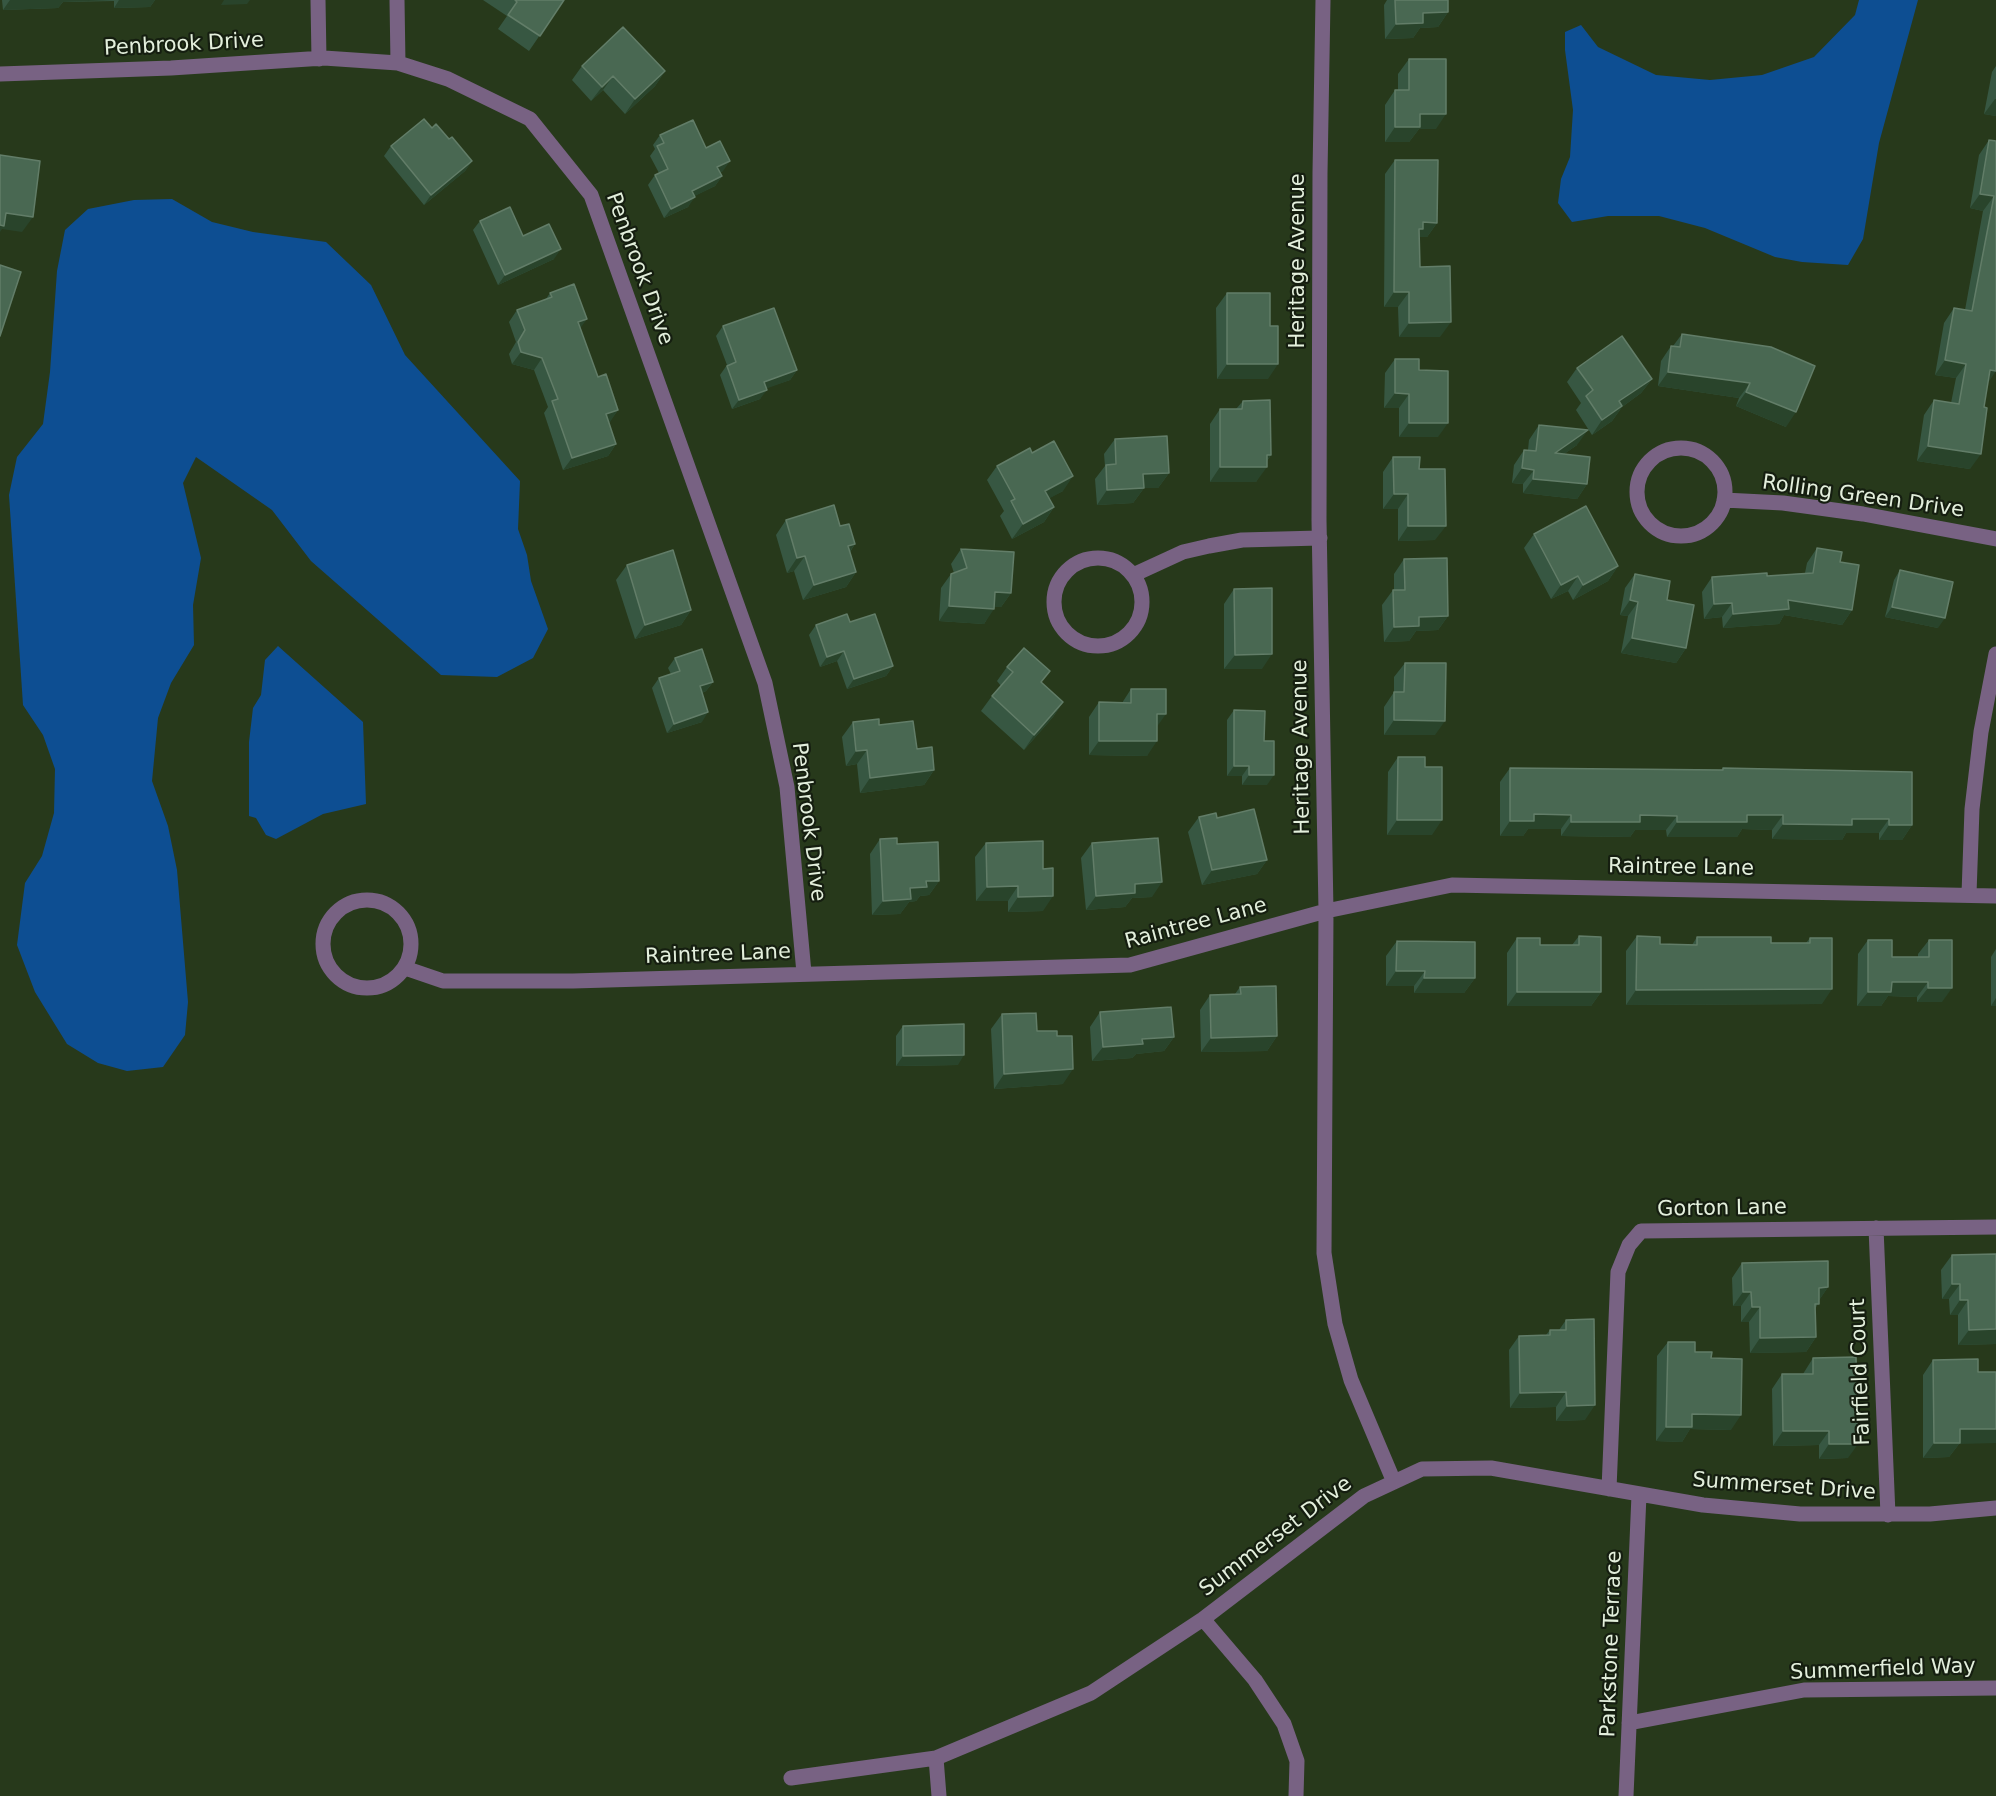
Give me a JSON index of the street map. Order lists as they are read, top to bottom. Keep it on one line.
{"streets":{"street":["Penbrook Drive","Heritage Avenue","Rolling Green Drive","Raintree Lane","Gorton Lane","Fairfield Court","Summerset Drive","Parkstone Terrace","Summerfield Way"]},"crossings":[["Penbrook Drive","Raintree Lane"],["Heritage Avenue","Raintree Lane"],["Heritage Avenue","Summerset Drive"],["Gorton Lane","Fairfield Court"],["Gorton Lane","Summerset Drive"],["Fairfield Court","Summerset Drive"],["Summerset Drive","Parkstone Terrace"],["Parkstone Terrace","Summerfield Way"]]}
